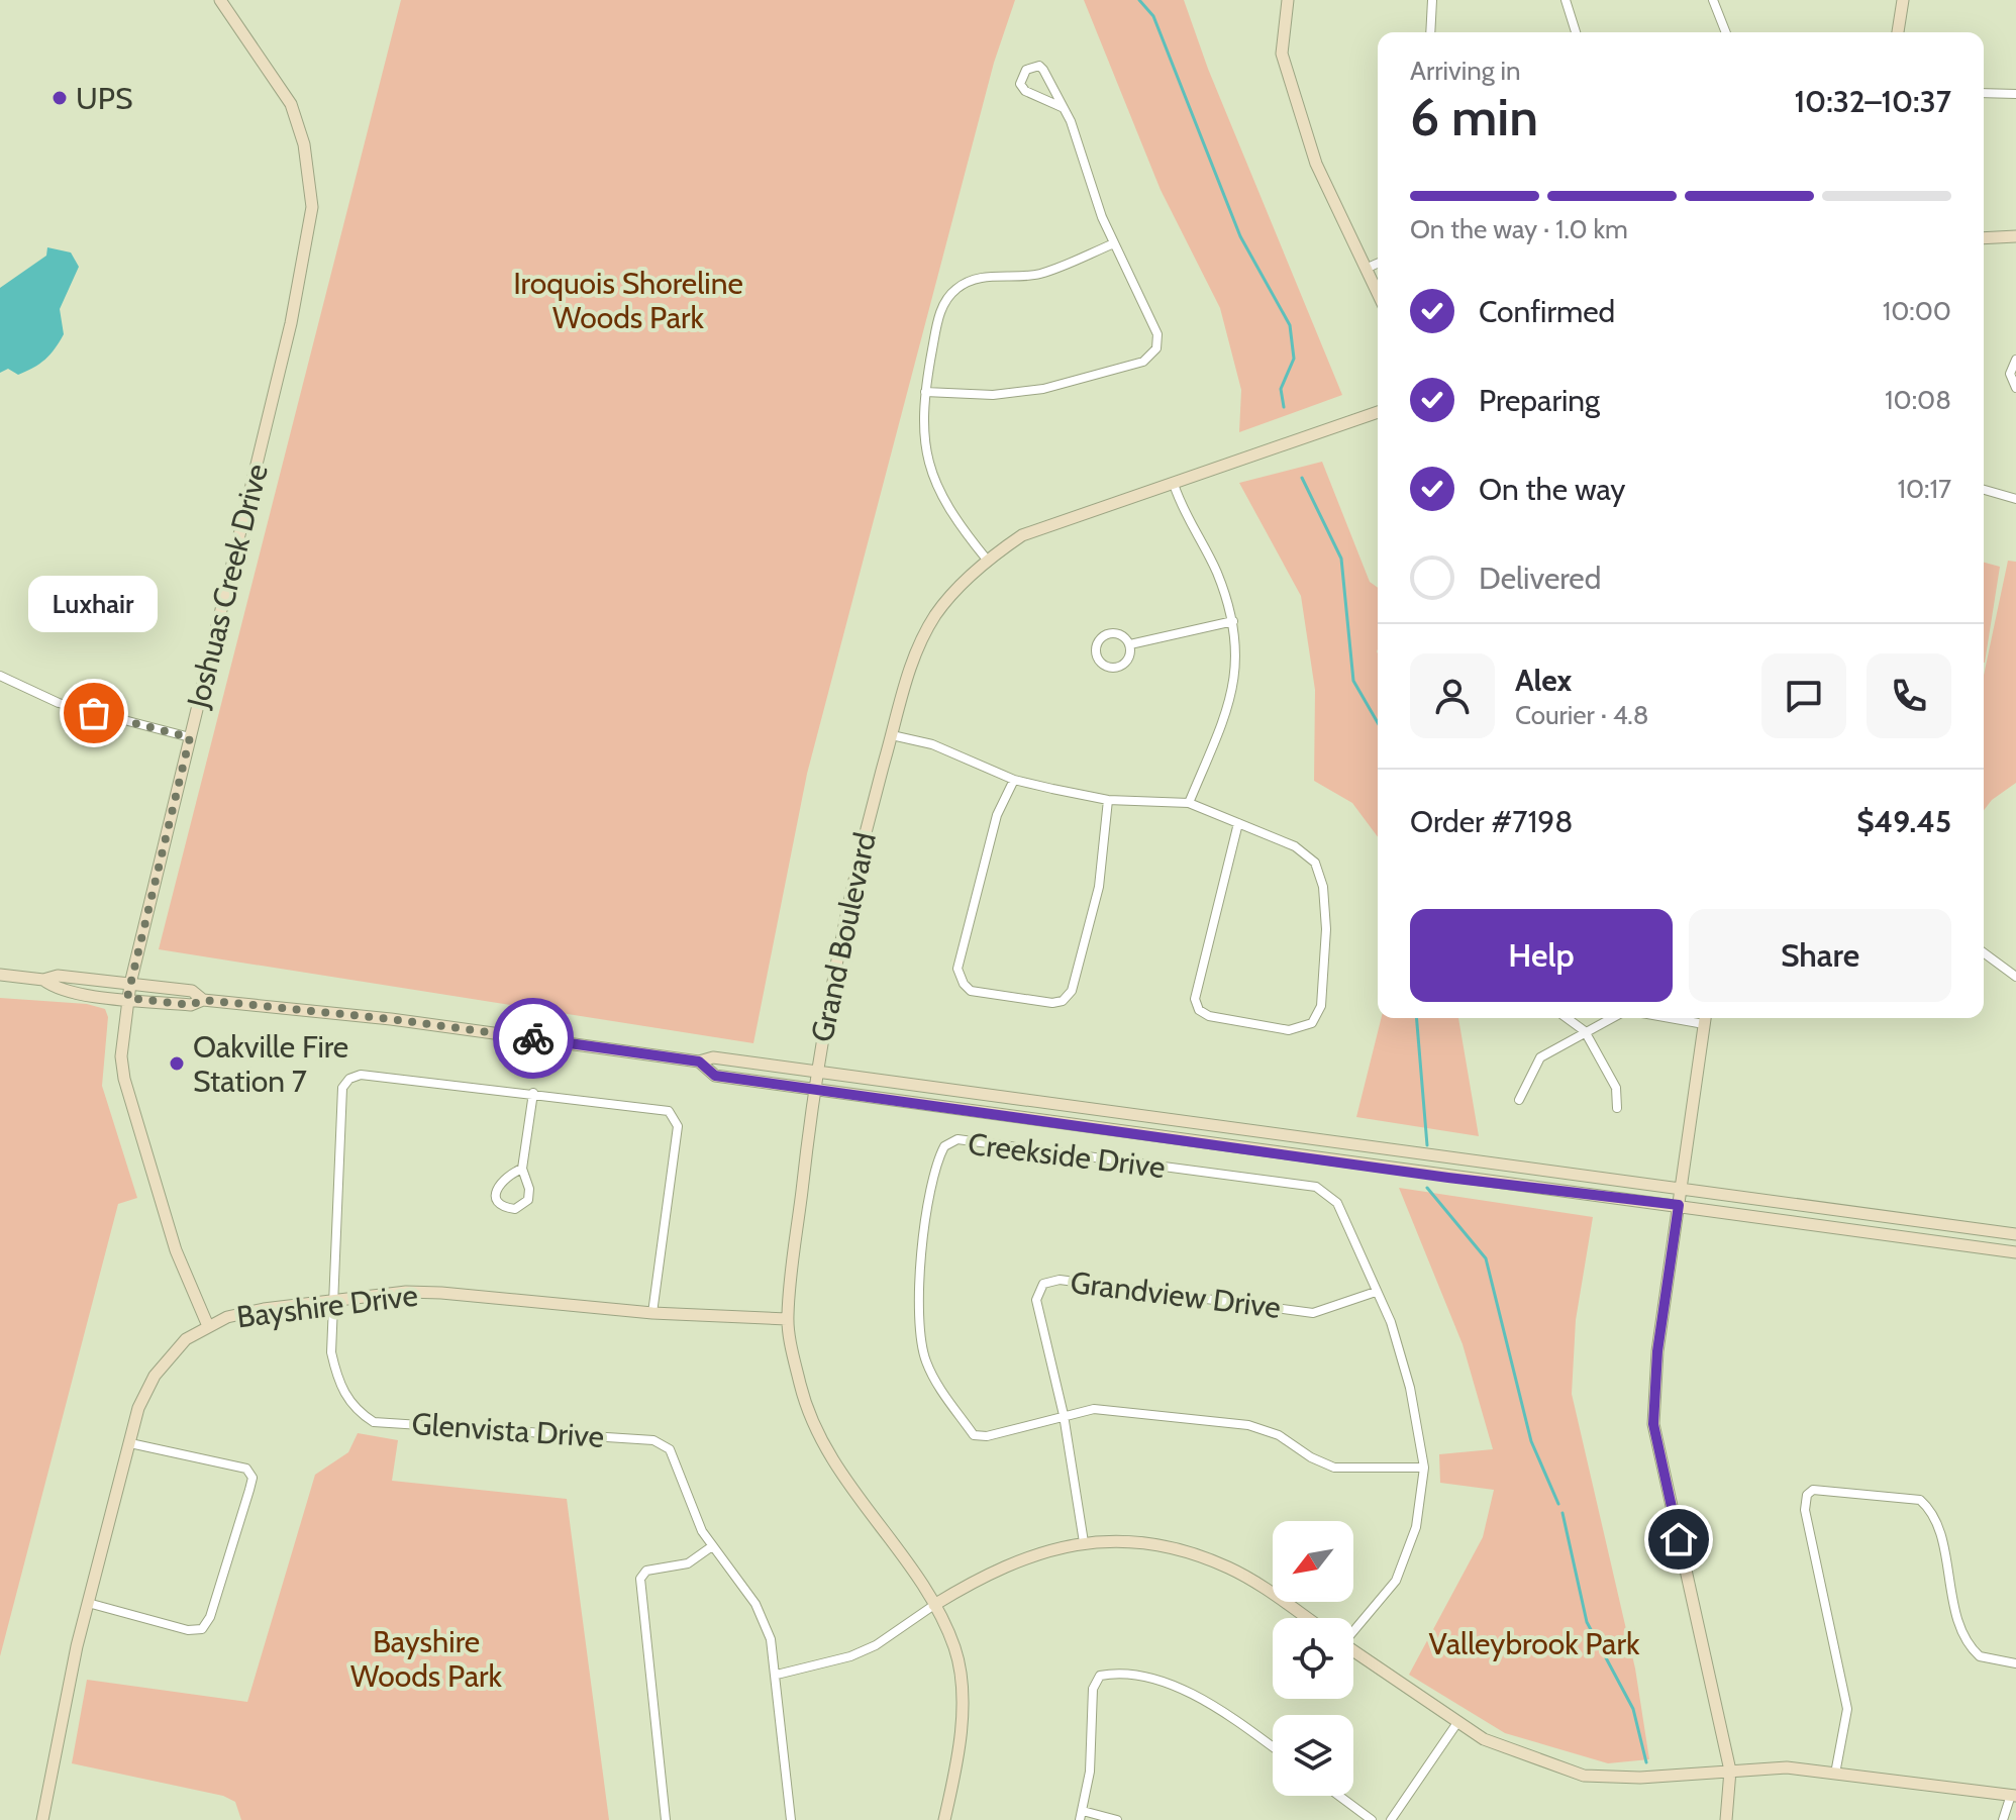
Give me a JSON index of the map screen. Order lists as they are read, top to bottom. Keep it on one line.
{"streets":{"street":["Joshuas Creek Drive","Grand Boulevard","Creekside Drive","Grandview Drive","Bayshire Drive","Glenvista Drive"]},"crossings":[["Joshuas Creek Drive","Bayshire Drive"],["Grand Boulevard","Bayshire Drive"],["Creekside Drive","Grandview Drive"],["Bayshire Drive","Glenvista Drive"]],"parks":["Iroquois Shoreline Woods Park","Bayshire Woods Park","Valleybrook Park"],"places":["UPS","Luxhair","Oakville Fire Station 7"],"north":"bottom left","page":{"heading":["6 min","Arriving in","10:32–10:37"],"panel":["Alex","Courier · 4.8","Order #7198","$49.45"],"bar":"On the way · 1.0 km","list":[["Confirmed","10:00"],["Preparing","10:08"],["On the way","10:17"],"Delivered"],"bubble":"Luxhair","buttons":["Help","Share"]}}
